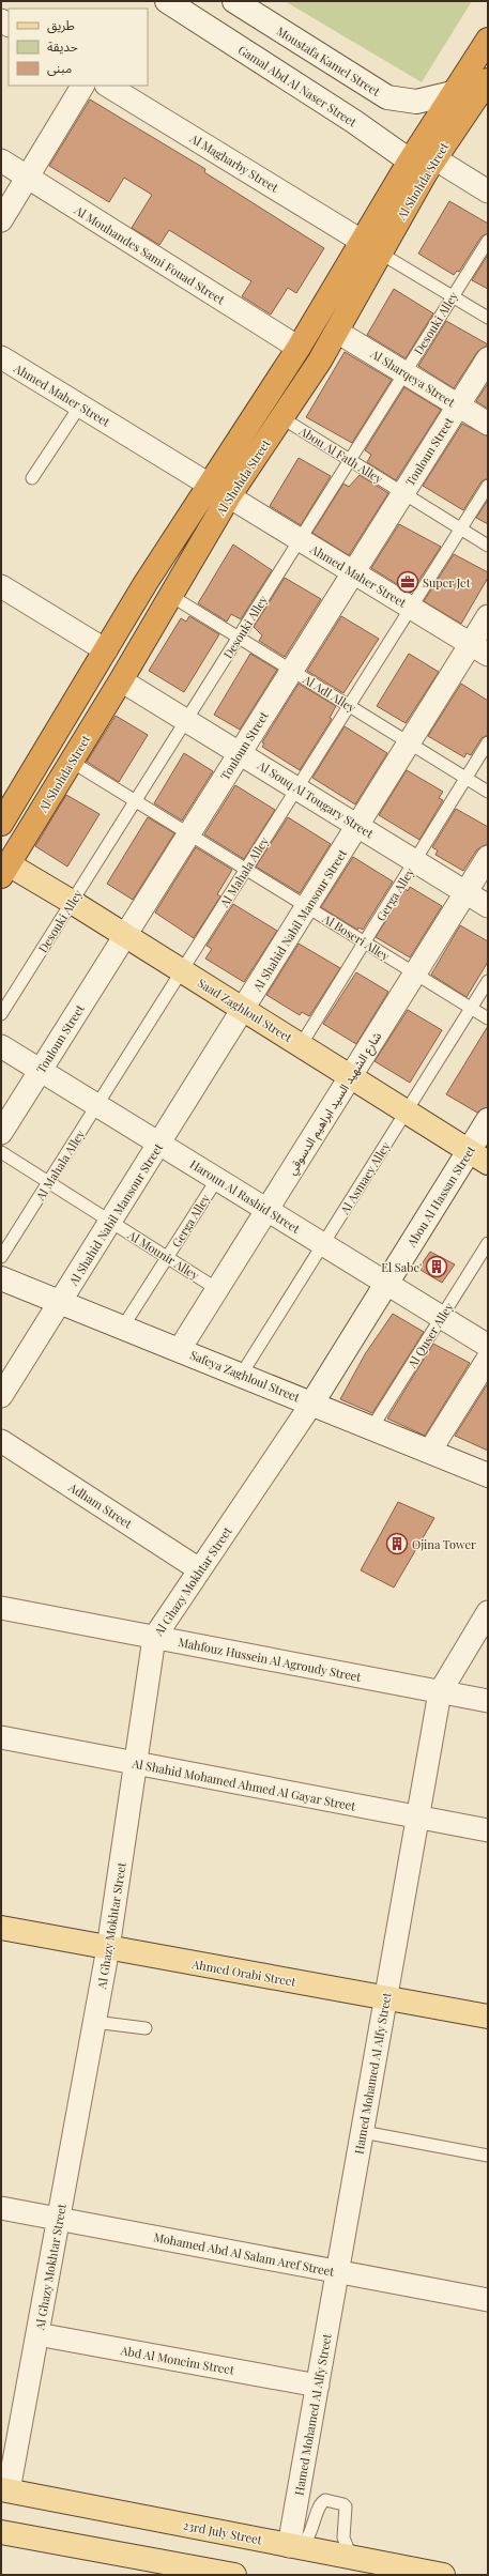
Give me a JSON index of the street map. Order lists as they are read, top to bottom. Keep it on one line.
{"streets":{"highway":["Al Shohda Street"],"main road":["Saad Zaghloul Street","Ahmed Orabi Street","23rd July Street"],"street":["Moustafa Kamel Street","Gamal Abd Al Naser Street","Al Magharby Street","Al Mouhandes Sami Fouad Street","Al Sharqeya Street","Ahmed Maher Street","Touloun Street","Al Souq Al Tougary Street","Al Shahid Nabil Mansour Street","شارع الشهيد السيد ابراهيم الدسوقي","Haroun Al Rashid Street","Abou Al Hassan Street","Safeya Zaghloul Street","Adham Street","Al Ghazy Mokhtar Street","Mahfouz Hussein Al Agroudy Street","Al Shahid Mohamed Ahmed Al Gayar Street","Hamed Mohamed Al Alfy Street","Mohamed Abd Al Salam Aref Street","Abd Al Moneim Street"],"lane":["Desouki Alley","Abou Al Fath Alley","Al Adl Alley","Al Mahala Alley","Gerga Alley","Al Boseri Alley","Al Asmaey Alley","Al Mounir Alley","Al Quser Alley"]},"crossings":[["Moustafa Kamel Street","Al Shohda Street"],["Gamal Abd Al Naser Street","Al Shohda Street"],["Al Magharby Street","Al Shohda Street"],["Al Shohda Street","Al Mouhandes Sami Fouad Street"],["Al Shohda Street","Al Sharqeya Street"],["Al Shohda Street","Ahmed Maher Street"],["Al Shohda Street","Abou Al Fath Alley"],["Al Shohda Street","Al Adl Alley"],["Al Shohda Street","Al Souq Al Tougary Street"],["Al Shohda Street","Al Boseri Alley"],["Al Shohda Street","Saad Zaghloul Street"],["Desouki Alley","Al Sharqeya Street"],["Desouki Alley","Ahmed Maher Street"],["Desouki Alley","Abou Al Fath Alley"],["Desouki Alley","Al Adl Alley"],["Desouki Alley","Al Souq Al Tougary Street"],["Desouki Alley","Al Boseri Alley"],["Desouki Alley","Saad Zaghloul Street"],["Al Sharqeya Street","Touloun Street"],["Ahmed Maher Street","Touloun Street"],["Ahmed Maher Street","Al Mahala Alley"],["Ahmed Maher Street","Al Shahid Nabil Mansour Street"],["Touloun Street","Abou Al Fath Alley"],["Touloun Street","Al Adl Alley"],["Touloun Street","Al Souq Al Tougary Street"],["Touloun Street","Al Boseri Alley"],["Touloun Street","Saad Zaghloul Street"],["Touloun Street","Haroun Al Rashid Street"],["Abou Al Fath Alley","Al Mahala Alley"],["Al Adl Alley","Al Mahala Alley"],["Al Adl Alley","Gerga Alley"],["Al Adl Alley","Al Shahid Nabil Mansour Street"],["Al Souq Al Tougary Street","Al Mahala Alley"],["Al Souq Al Tougary Street","Gerga Alley"],["Al Souq Al Tougary Street","Al Shahid Nabil Mansour Street"],["Al Souq Al Tougary Street","شارع الشهيد السيد ابراهيم الدسوقي"],["Al Mahala Alley","Al Boseri Alley"],["Al Mahala Alley","Saad Zaghloul Street"],["Al Mahala Alley","Haroun Al Rashid Street"],["Al Mahala Alley","Al Mounir Alley"],["Gerga Alley","Al Boseri Alley"],["Gerga Alley","Saad Zaghloul Street"],["Gerga Alley","Haroun Al Rashid Street"],["Gerga Alley","Al Mounir Alley"],["Gerga Alley","Safeya Zaghloul Street"],["Al Shahid Nabil Mansour Street","Al Boseri Alley"],["Al Shahid Nabil Mansour Street","Saad Zaghloul Street"],["Al Shahid Nabil Mansour Street","Haroun Al Rashid Street"],["Al Shahid Nabil Mansour Street","Al Mounir Alley"],["Al Shahid Nabil Mansour Street","Safeya Zaghloul Street"],["Al Boseri Alley","شارع الشهيد السيد ابراهيم الدسوقي"],["Al Boseri Alley","Al Asmaey Alley"],["Saad Zaghloul Street","شارع الشهيد السيد ابراهيم الدسوقي"],["Saad Zaghloul Street","Al Asmaey Alley"],["Saad Zaghloul Street","Abou Al Hassan Street"],["شارع الشهيد السيد ابراهيم الدسوقي","Haroun Al Rashid Street"],["شارع الشهيد السيد ابراهيم الدسوقي","Al Mounir Alley"],["شارع الشهيد السيد ابراهيم الدسوقي","Safeya Zaghloul Street"],["Al Asmaey Alley","Haroun Al Rashid Street"],["Al Asmaey Alley","Safeya Zaghloul Street"],["Haroun Al Rashid Street","Abou Al Hassan Street"],["Haroun Al Rashid Street","Al Quser Alley"],["Abou Al Hassan Street","Safeya Zaghloul Street"],["Abou Al Hassan Street","Al Ghazy Mokhtar Street"],["Al Quser Alley","Safeya Zaghloul Street"],["Safeya Zaghloul Street","Al Ghazy Mokhtar Street"],["Adham Street","Al Ghazy Mokhtar Street"],["Al Ghazy Mokhtar Street","Mahfouz Hussein Al Agroudy Street"],["Al Ghazy Mokhtar Street","Al Shahid Mohamed Ahmed Al Gayar Street"],["Al Ghazy Mokhtar Street","Ahmed Orabi Street"],["Al Ghazy Mokhtar Street","Mohamed Abd Al Salam Aref Street"],["Al Ghazy Mokhtar Street","Abd Al Moneim Street"],["Al Ghazy Mokhtar Street","23rd July Street"],["Mahfouz Hussein Al Agroudy Street","Hamed Mohamed Al Alfy Street"],["Al Shahid Mohamed Ahmed Al Gayar Street","Hamed Mohamed Al Alfy Street"],["Ahmed Orabi Street","Hamed Mohamed Al Alfy Street"],["Hamed Mohamed Al Alfy Street","Mohamed Abd Al Salam Aref Street"],["Hamed Mohamed Al Alfy Street","Abd Al Moneim Street"],["Hamed Mohamed Al Alfy Street","23rd July Street"]],"places":{"office":["Super Jet"],"building":["El Sabe'","Ojina Tower"]},"legend":["طريق","حديقة","مبنى"]}
